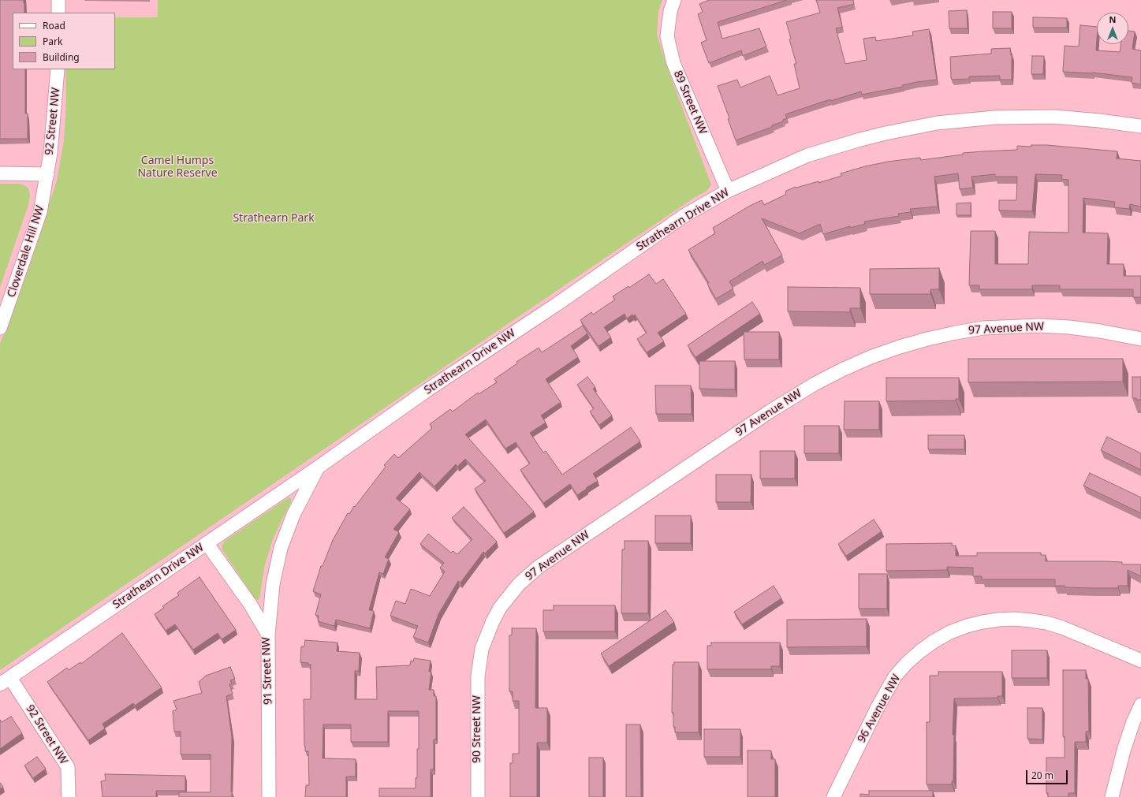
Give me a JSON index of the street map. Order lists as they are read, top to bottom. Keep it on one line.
{"streets":{"street":["89 Street NW","92 Street NW","Strathearn Drive NW","Cloverdale Hill NW","97 Avenue NW","91 Street NW","96 Avenue NW","90 Street NW"]},"crossings":[["89 Street NW","Strathearn Drive NW"],["92 Street NW","Strathearn Drive NW"],["92 Street NW","Cloverdale Hill NW"],["Strathearn Drive NW","91 Street NW"],["97 Avenue NW","90 Street NW"]],"parks":["Camel Humps Nature Reserve","Strathearn Park"],"legend":["Road","Park","Building"],"scale_bar":"20 m","north":"top"}
